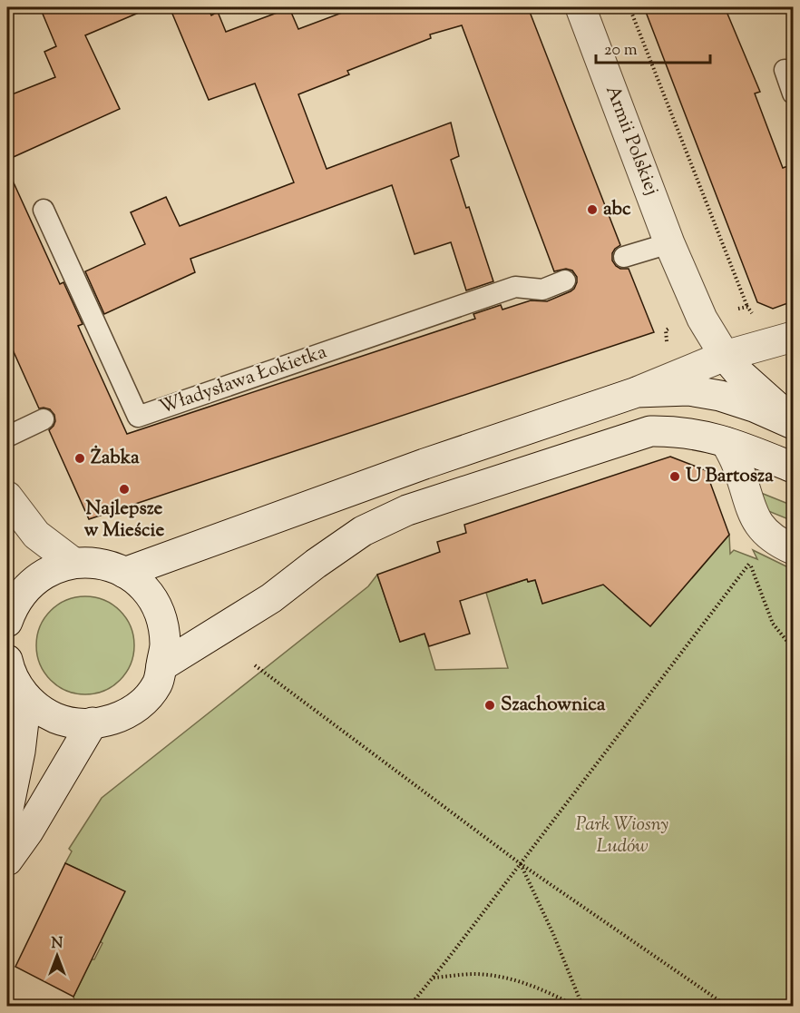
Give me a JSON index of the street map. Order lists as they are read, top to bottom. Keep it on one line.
{"streets":{"main road":["Armii Polskiej"],"lane":["Władysława Łokietka"]},"parks":["Park Wiosny Ludów"],"places":["abc","Żabka","U Bartosza","Najlepsze w Mieście","Szachownica"],"scale_bar":"20 m","north":"top"}
